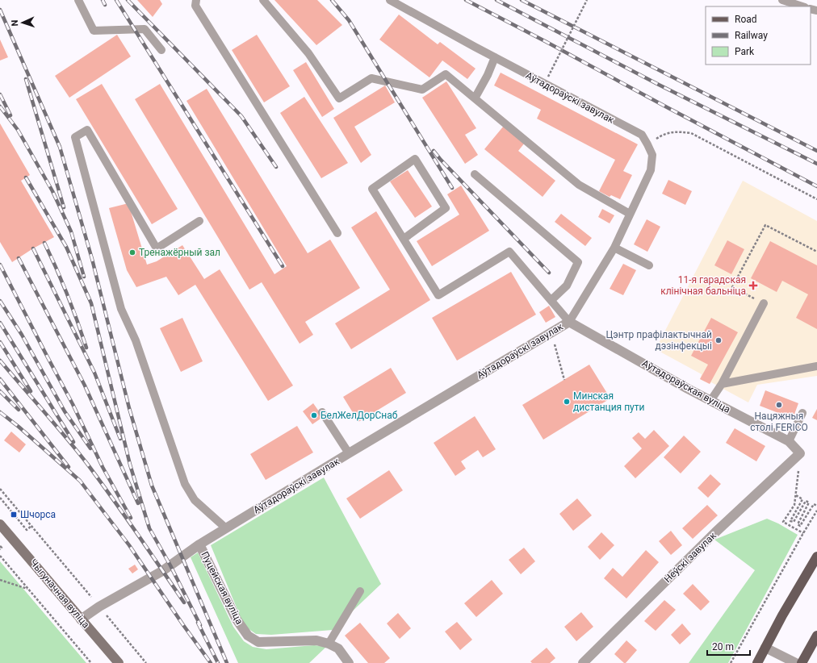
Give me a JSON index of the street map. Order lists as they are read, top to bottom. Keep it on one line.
{"streets":{"main road":["Чыгуначная вуліца"],"street":["Аўтадораўскі завулак","Аўтадораўская вуліца","Неўскі завулак","Пуцейская вуліца"]},"crossings":[["Аўтадораўскі завулак","Аўтадораўская вуліца"],["Аўтадораўскі завулак","Пуцейская вуліца"],["Аўтадораўскі завулак","Чыгуначная вуліца"],["Аўтадораўская вуліца","Неўскі завулак"]],"places":{"other":["Тренажёрный зал","Цэнтр прафілактычнай дэзінфекцыі","Минская дистанция пути","Нацяжныя столі FERICO","БелЖелДорСнаб"],"health":["11-я гарадская клінічная бальніца"],"transit":["Шчорса"]},"legend":["Road","Railway","Park"],"scale_bar":"20 m","north":"left"}
